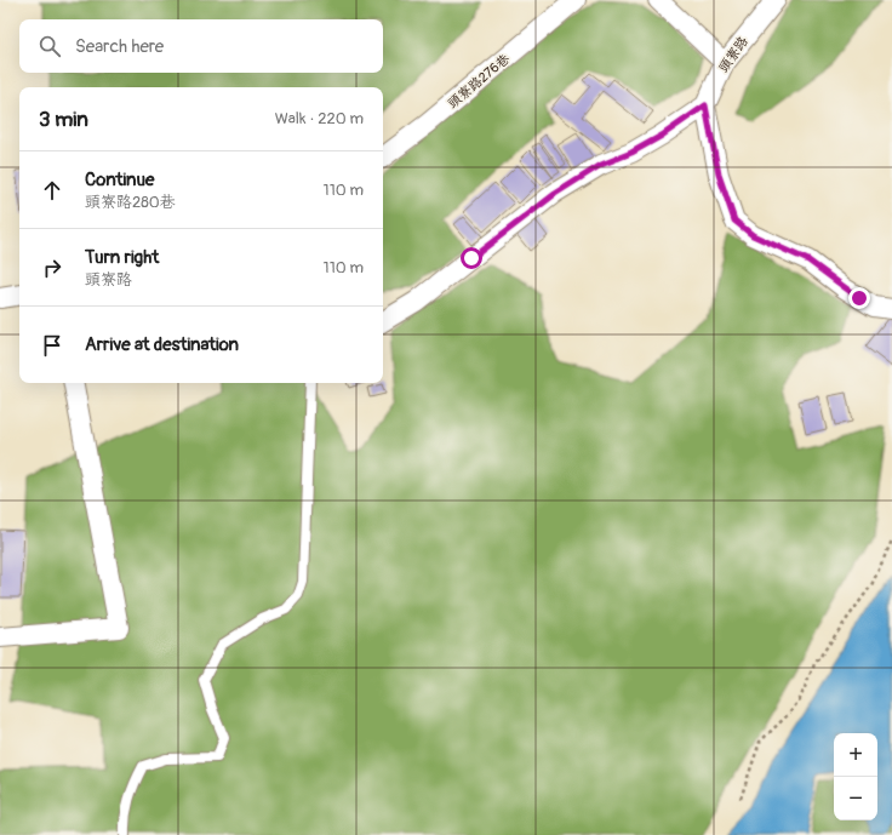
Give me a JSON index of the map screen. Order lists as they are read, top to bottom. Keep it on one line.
{"streets":{"street":["頭寮路","頭寮路276巷"]},"page":{"search":"Search here","heading":["3 min","Walk · 220 m"],"list":[["Continue","頭寮路280巷","110 m"],["Turn right","頭寮路","110 m"],"Arrive at destination"],"map_buttons":["+","−"]}}
